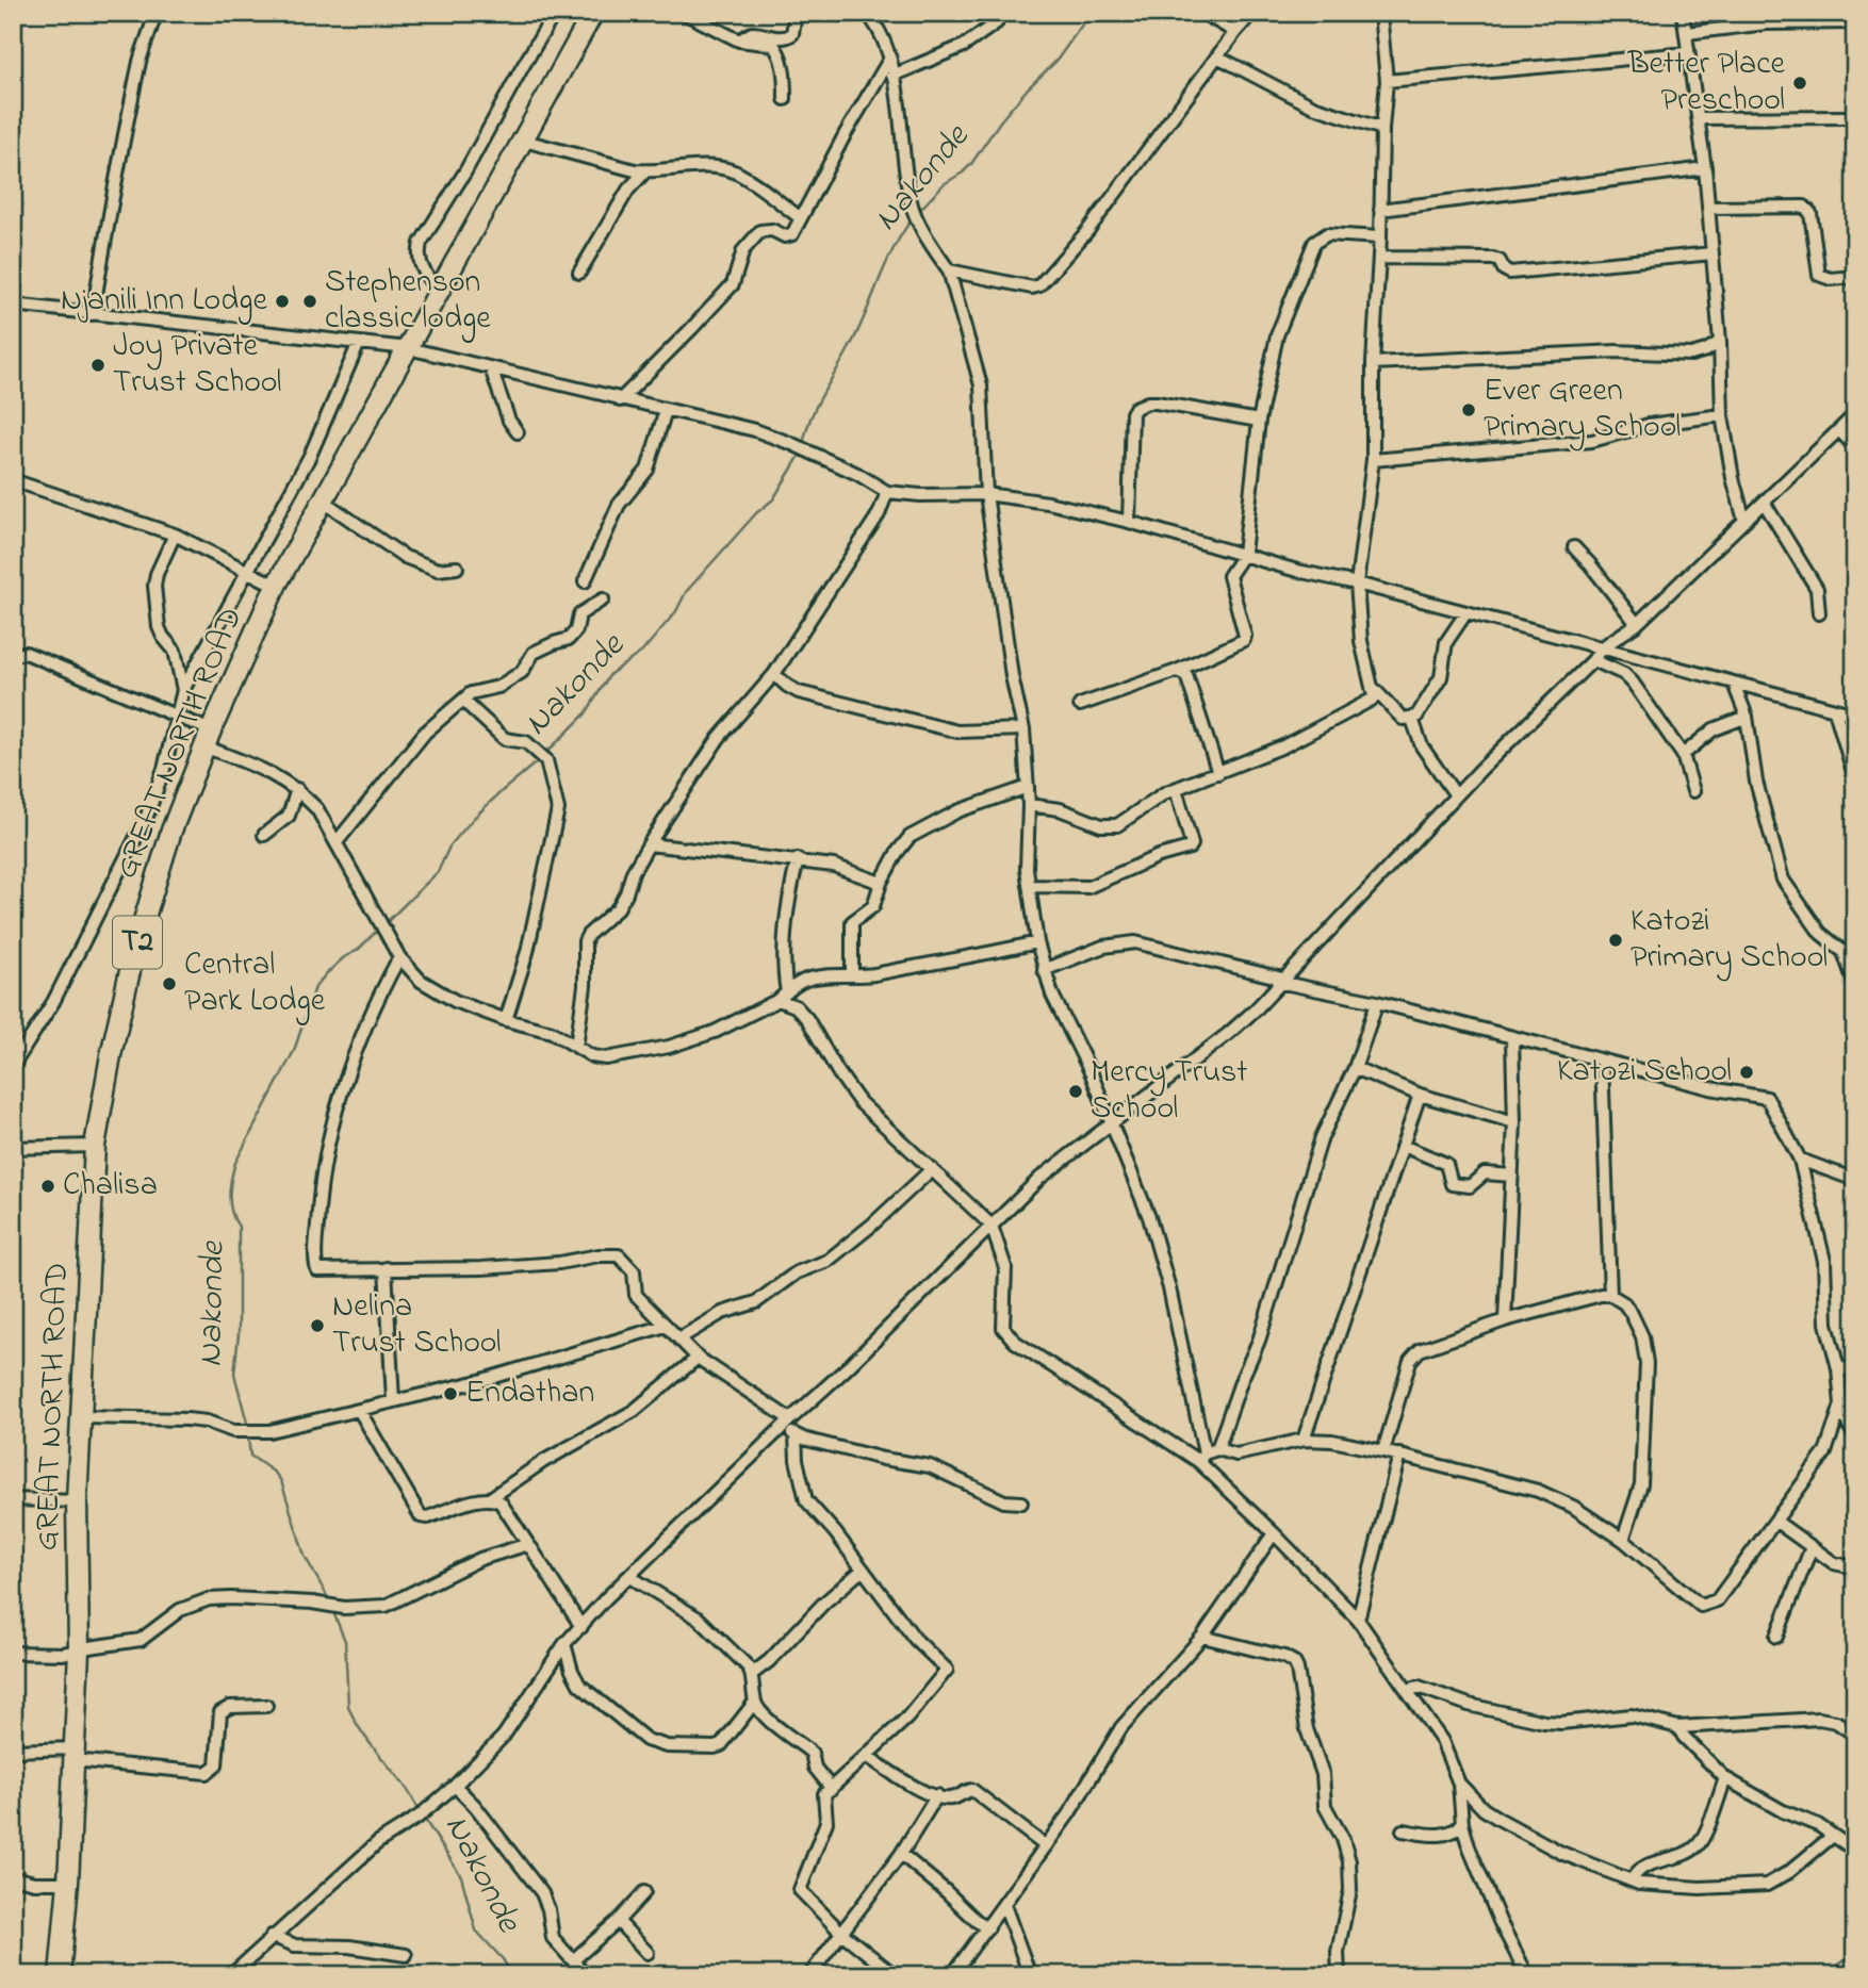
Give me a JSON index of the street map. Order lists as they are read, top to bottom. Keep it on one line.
{"streets":{"highway":["GREAT NORTH ROAD","T2"]},"water":["Nakonde"],"places":["Better Place Preschool","Njanili Inn Lodge","Stephenson classic lodge","Joy Private Trust School","Ever Green Primary School","Katozi Primary School","Central Park Lodge","Katozi School","Mercy Trust School","Chalisa","Nelina Trust School","Endathan"]}
